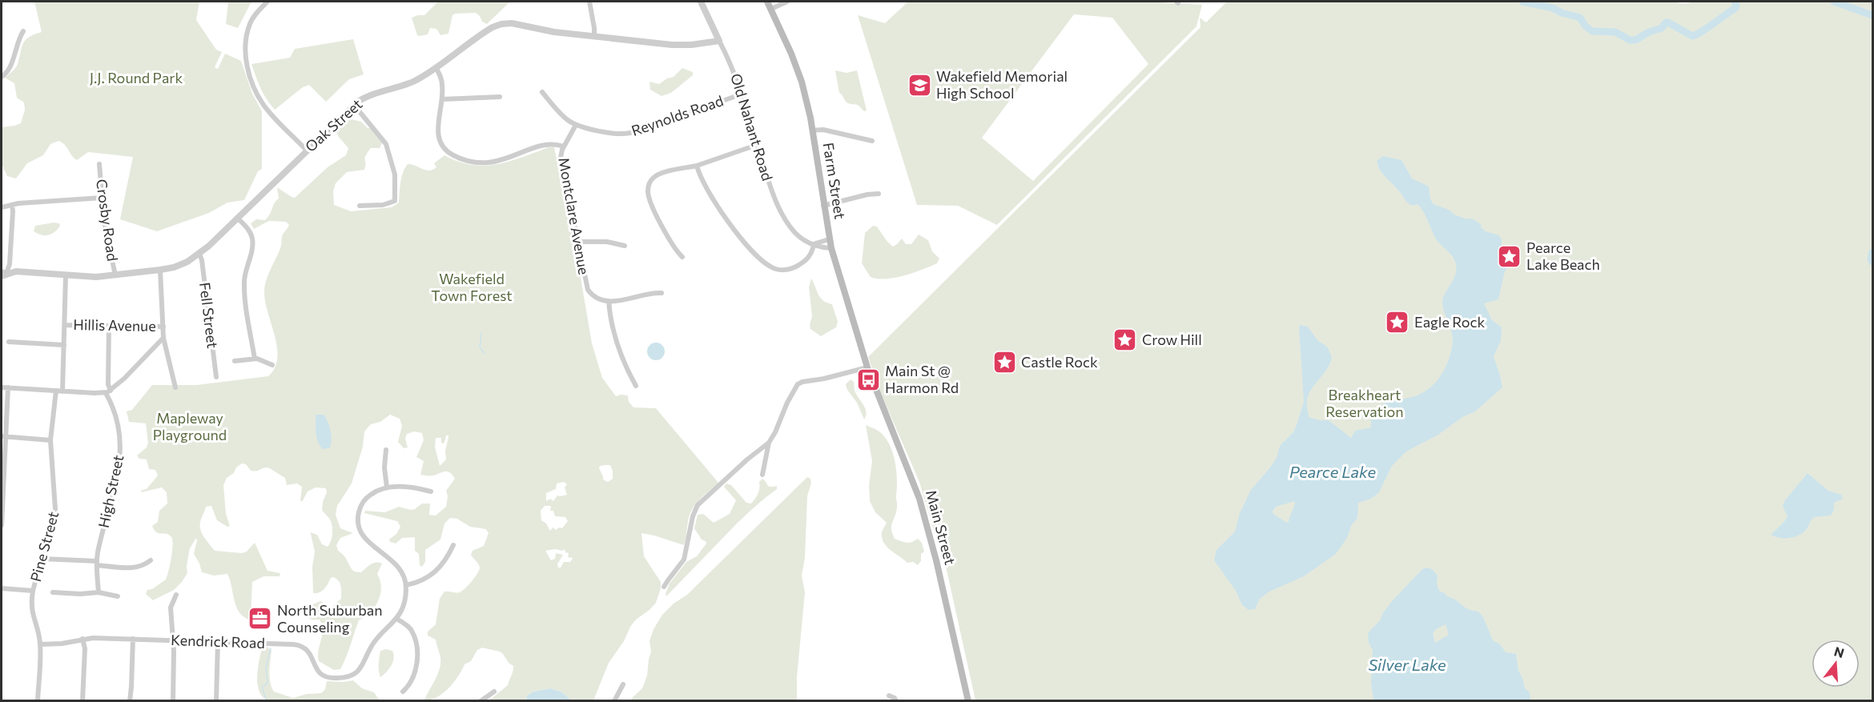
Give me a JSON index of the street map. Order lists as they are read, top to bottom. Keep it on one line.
{"streets":{"main road":["Farm Street","Main Street"],"street":["Reynolds Road","Oak Street","Old Nahant Road","Montclare Avenue","Crosby Road","Fell Street","Hillis Avenue","High Street","Pine Street","Kendrick Road"]},"crossings":[["Reynolds Road","Old Nahant Road"],["Reynolds Road","Montclare Avenue"],["Oak Street","Old Nahant Road"],["Oak Street","Crosby Road"],["Oak Street","Fell Street"],["Old Nahant Road","Farm Street"],["Farm Street","Main Street"],["Pine Street","Kendrick Road"]],"water":["Pearce Lake","Silver Lake"],"parks":["J.J. Round Park","Wakefield Town Forest","Breakheart Reservation","Mapleway Playground"],"places":{"school or university":["Wakefield Memorial High School"],"place":["Pearce Lake Beach","Eagle Rock","Crow Hill","Castle Rock"],"bus stop":["Main St @ Harmon Rd"],"office":["North Suburban Counseling"]},"north":"top"}
